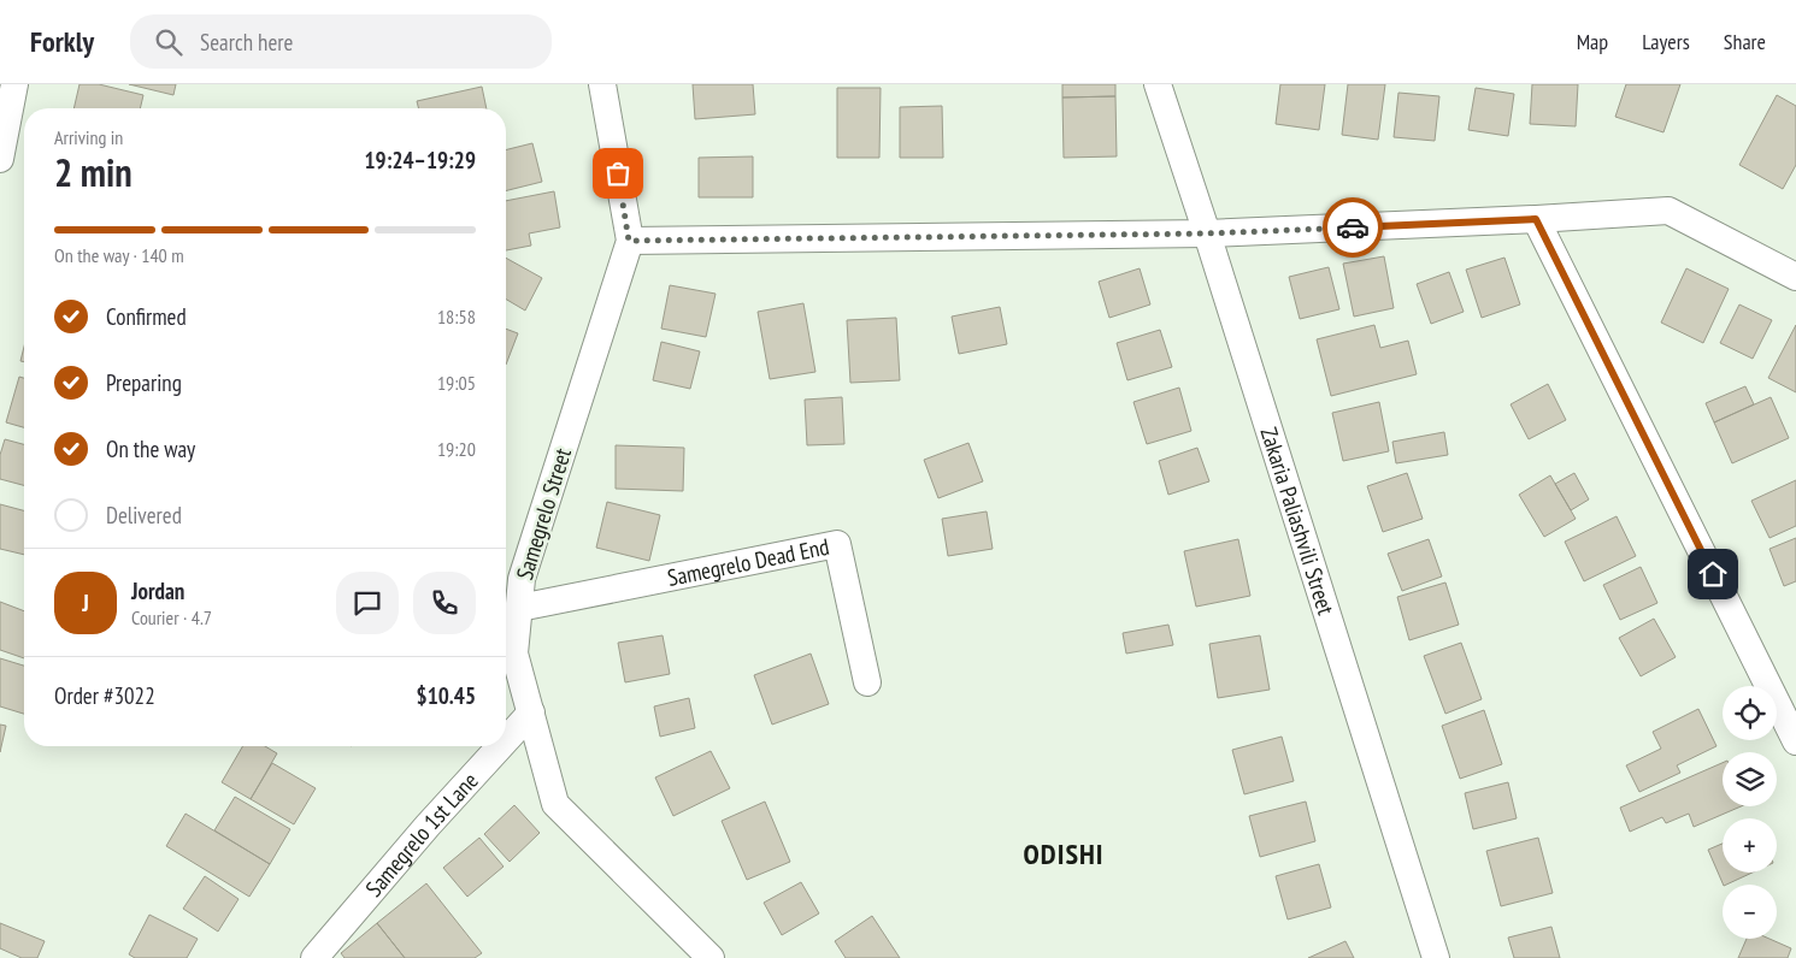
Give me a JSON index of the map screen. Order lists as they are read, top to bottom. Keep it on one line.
{"streets":{"street":["Samegrelo Street","Zakaria Paliashvili Street","Samegrelo Dead End","Samegrelo 1st Lane"]},"crossings":[["Samegrelo Street","Samegrelo Dead End"],["Samegrelo Street","Samegrelo 1st Lane"]],"districts":["ODISHI"],"page":{"header":"Forkly","search":"Search here","nav":["Map","Layers","Share"],"heading":["2 min","Arriving in","19:24–19:29"],"panel":["Jordan","Courier · 4.7","Order #3022","$10.45"],"bar":"On the way · 140 m","list":[["Confirmed","18:58"],["Preparing","19:05"],["On the way","19:20"],"Delivered"],"round":"J","map_buttons":["+","−"]}}
